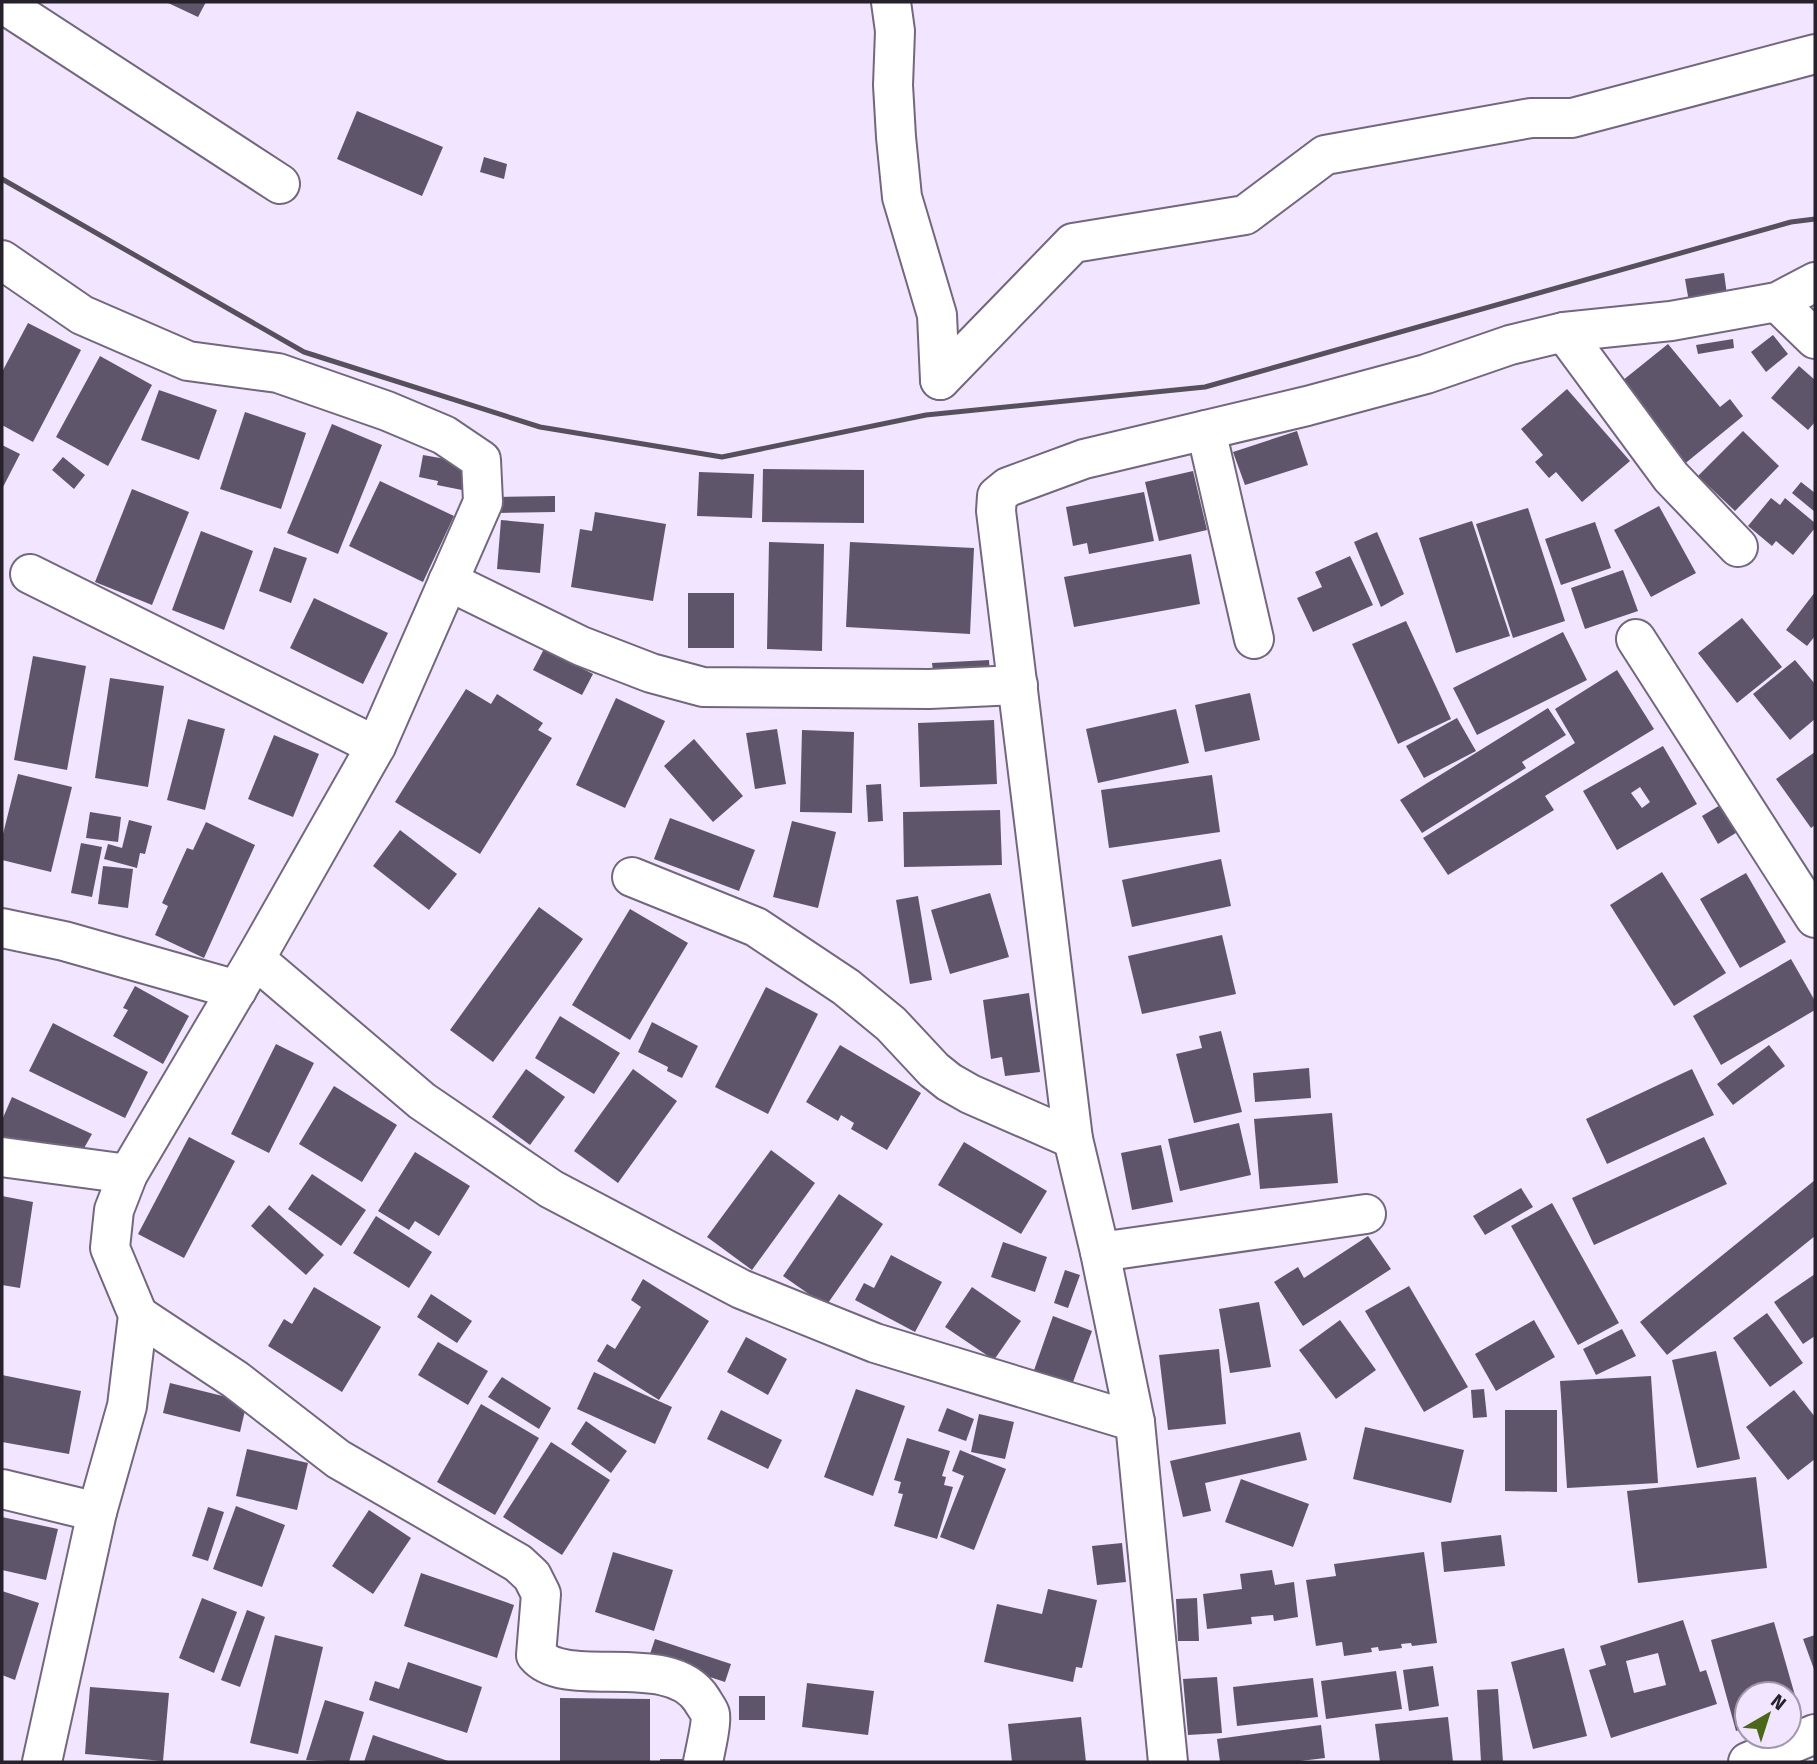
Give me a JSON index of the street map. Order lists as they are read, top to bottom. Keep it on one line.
{"north":"top right"}
